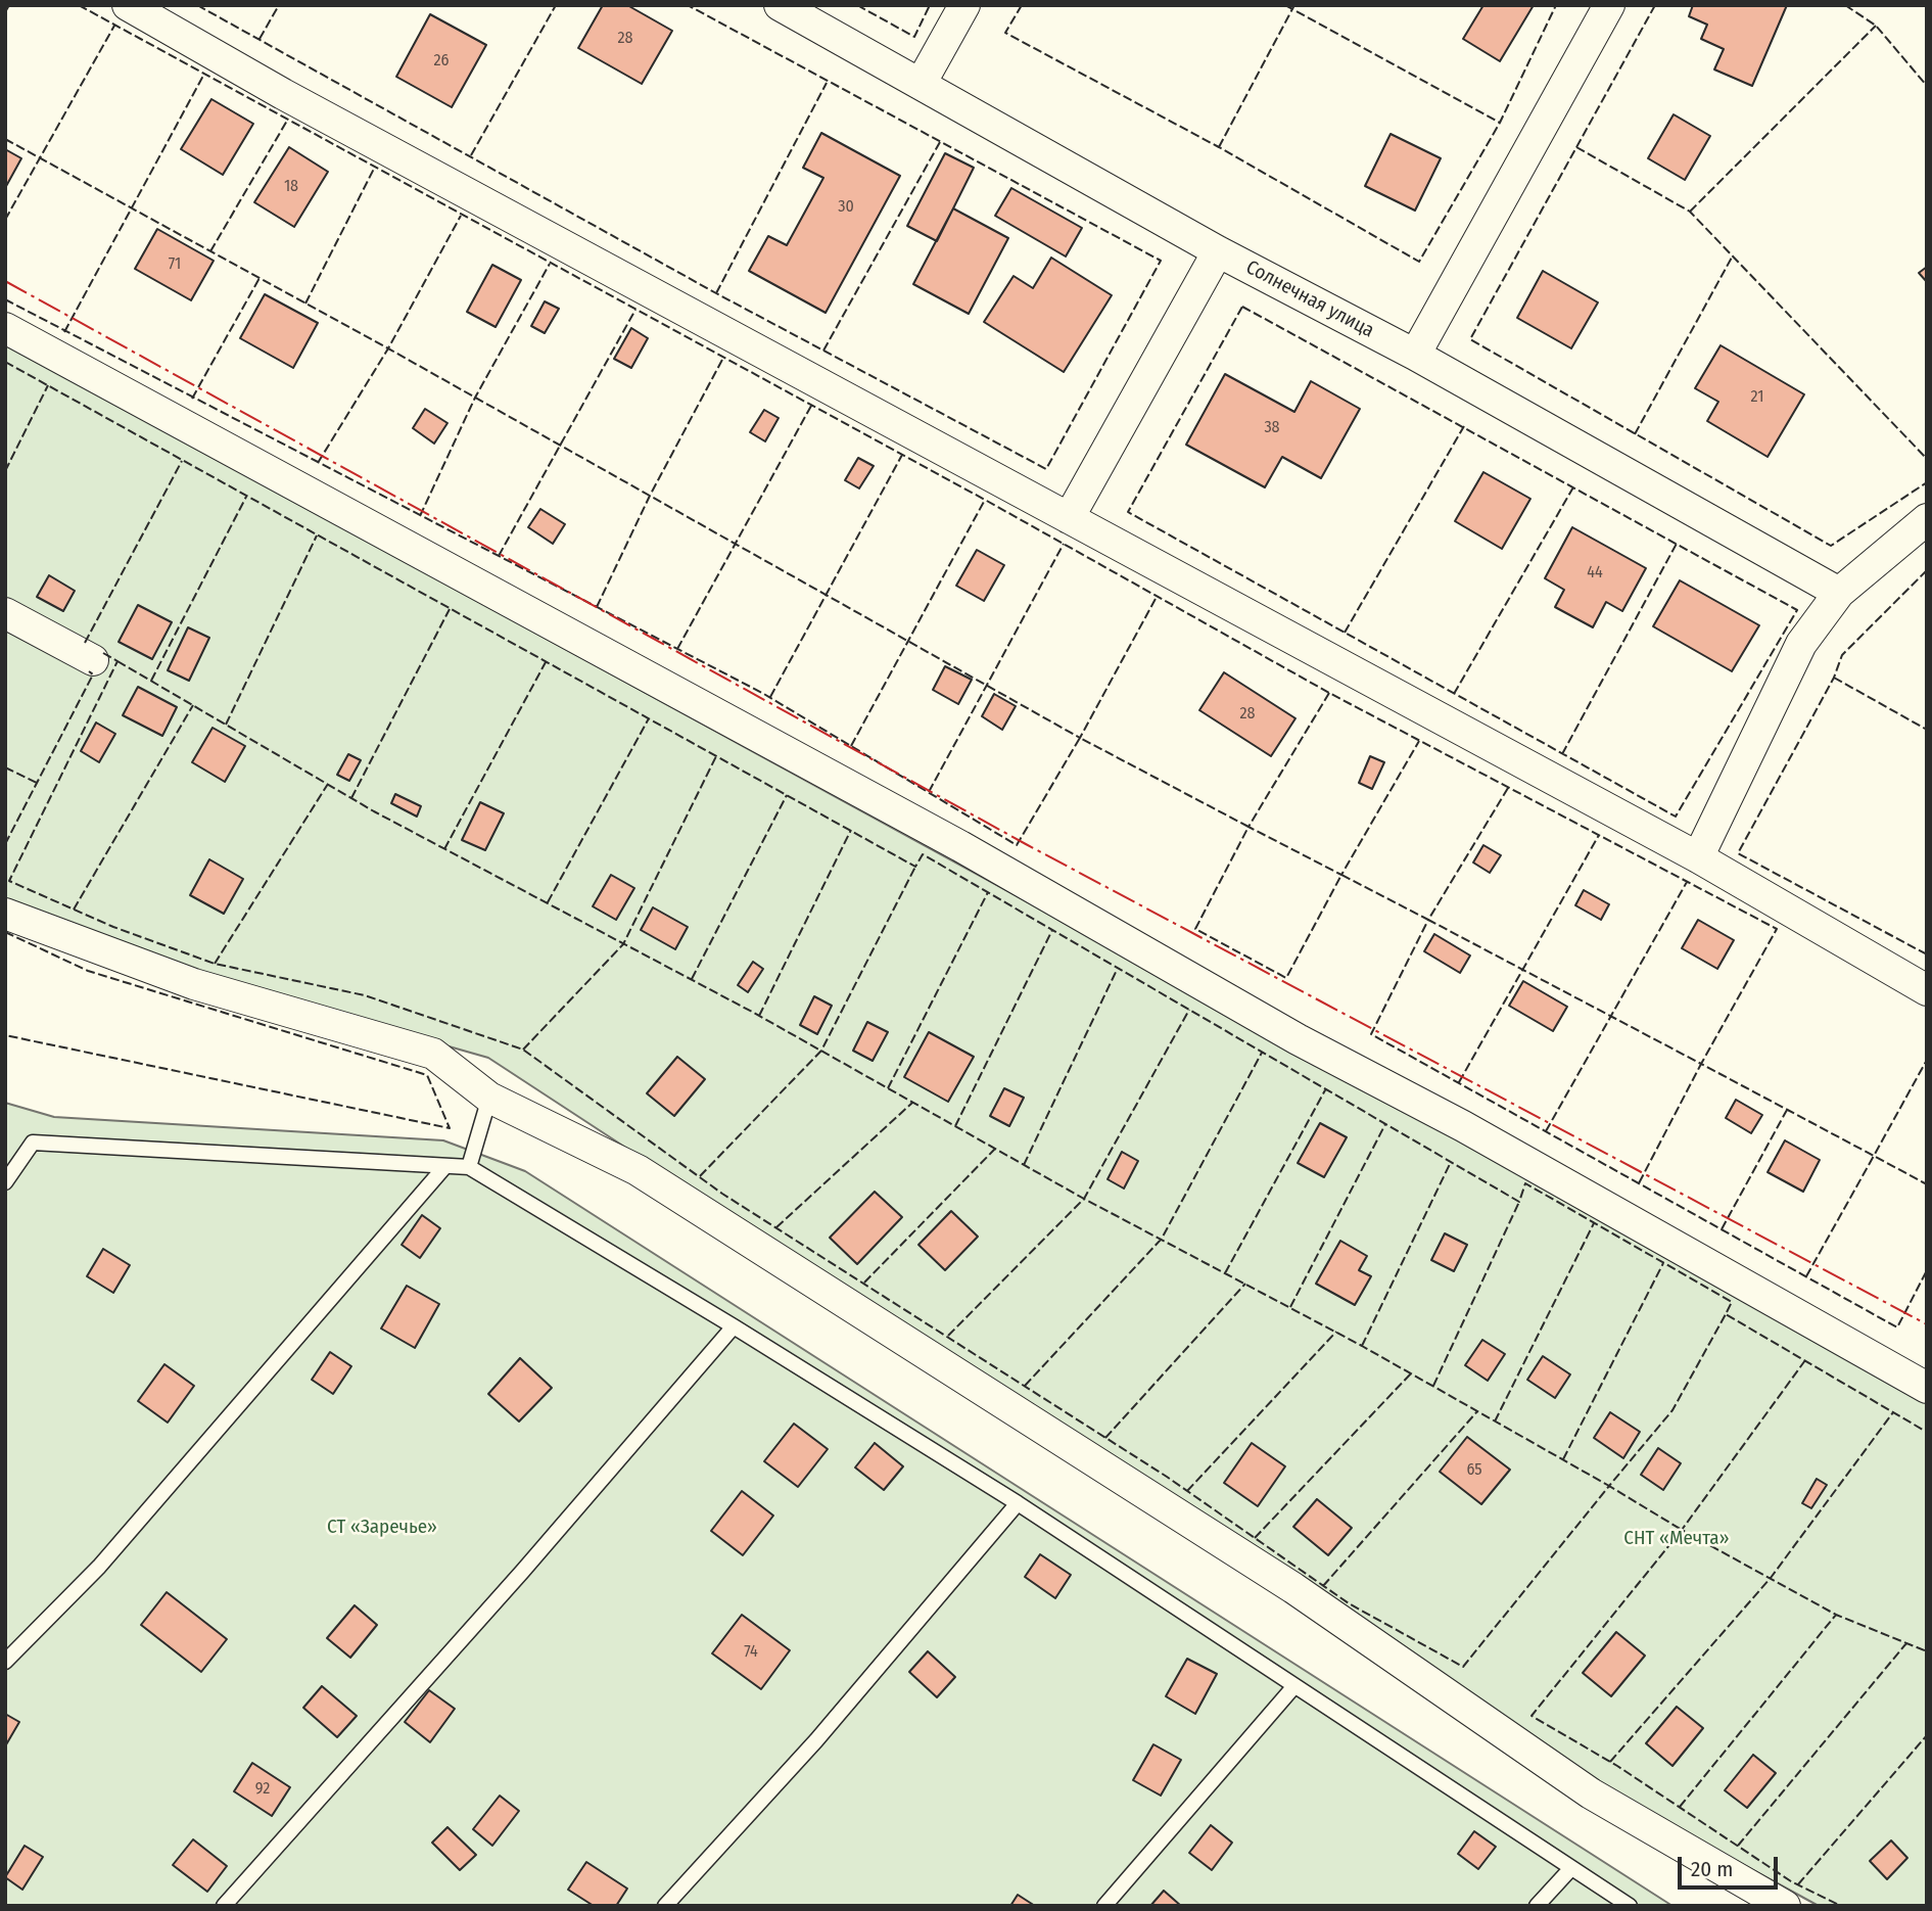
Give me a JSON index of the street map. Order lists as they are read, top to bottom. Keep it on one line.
{"streets":{"street":["Солнечная улица"]},"parks":["СТ «Заречье»","СНТ «Мечта»"],"house_numbers":["28","26","18","30","71","21","38","44","28","65","74","92"],"scale_bar":"20 m"}
